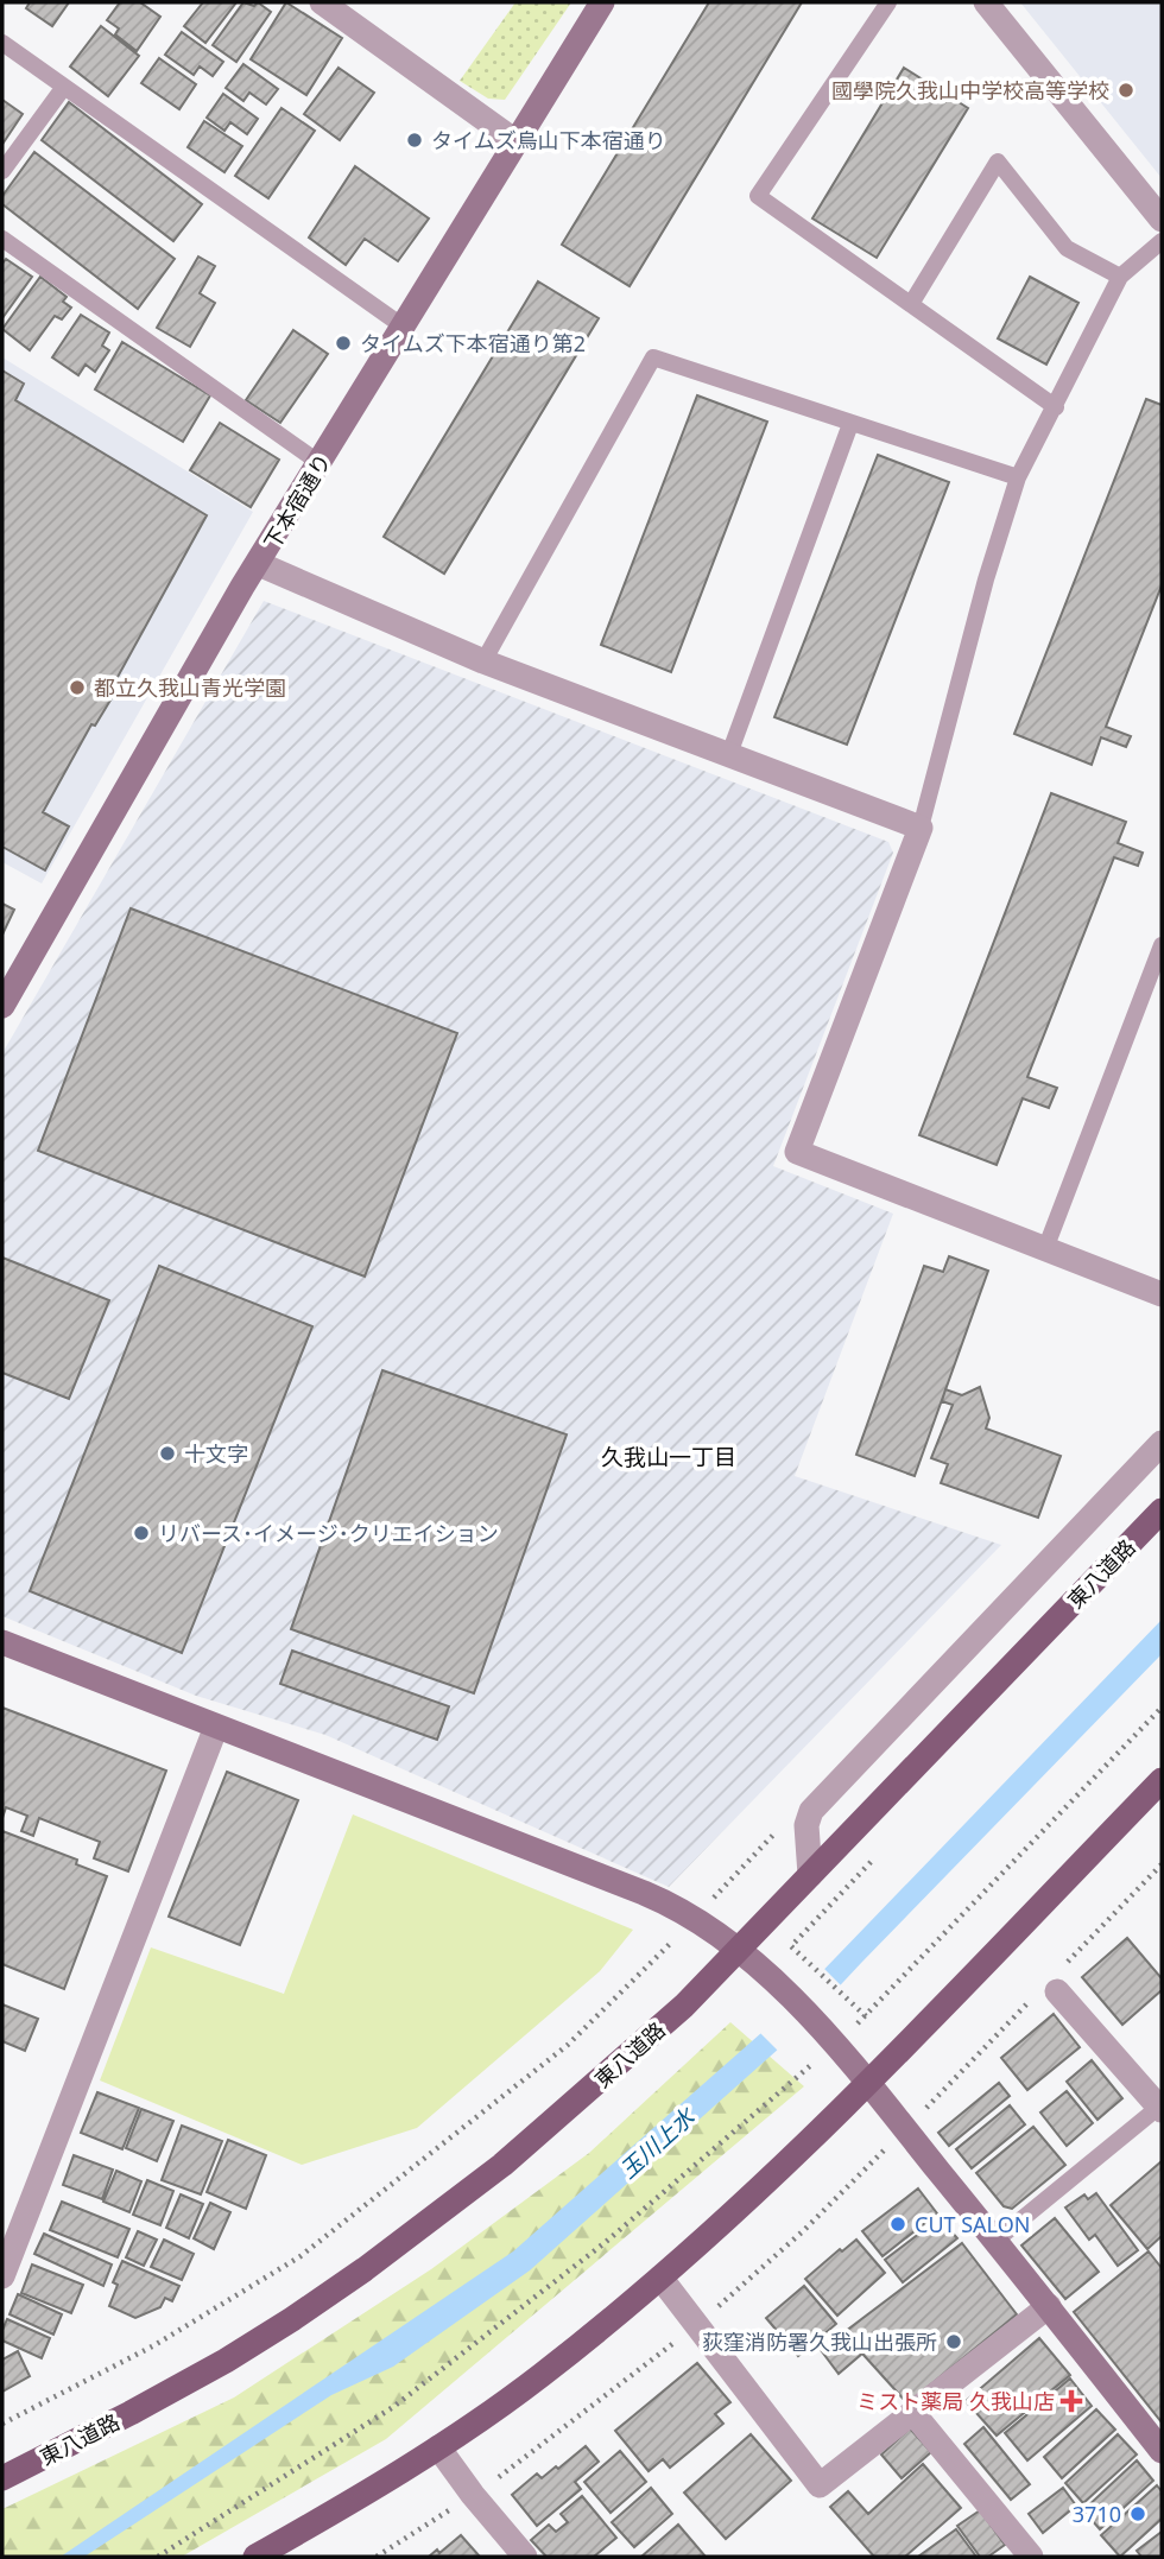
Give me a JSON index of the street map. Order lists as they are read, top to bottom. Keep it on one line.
{"streets":{"main road":["東八道路"],"street":["下本宿通り"]},"districts":["久我山一丁目"],"water":["玉川上水"],"places":{"other":["國學院久我山中学校高等学校","タイムズ烏山下本宿通り","タイムズ下本宿通り第2","都立久我山青光学園","十文字","リバース･イメージ･クリエイション","CUT SALON","荻窪消防署久我山出張所","3710"],"health":["ミスト薬局 久我山店"]}}
